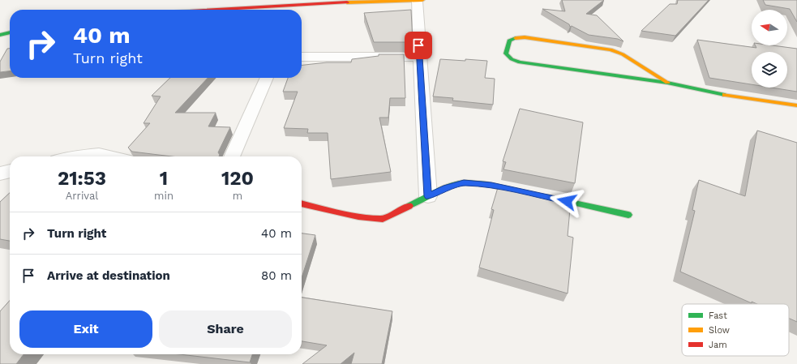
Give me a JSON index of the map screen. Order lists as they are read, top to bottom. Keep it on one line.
{"legend":["Fast","Slow","Jam"],"north":"left","page":{"turn":["40 m","Turn right"],"eta":["21:53","Arrival","1","min","120","m"],"list":[{"name":"Turn right","value":"40 m"},{"name":"Arrive at destination","value":"80 m"}],"buttons":["Exit","Share"]}}
